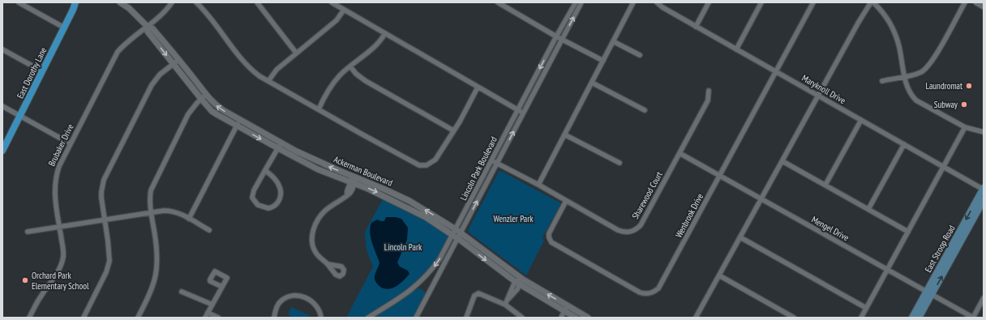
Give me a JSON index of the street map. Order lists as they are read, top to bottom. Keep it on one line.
{"streets":{"main road":["East Dorothy Lane","East Stroop Road"],"street":["Maryknoll Drive","Brubaker Drive","Lincoln Park Boulevard","Ackerman Boulevard","Sharewood Court","Wenbrook Drive","Mengel Drive"]},"crossings":[["Maryknoll Drive","Wenbrook Drive"],["Maryknoll Drive","East Stroop Road"],["Brubaker Drive","Ackerman Boulevard"],["Lincoln Park Boulevard","Ackerman Boulevard"],["Lincoln Park Boulevard","Sharewood Court"],["Sharewood Court","Wenbrook Drive"],["Sharewood Court","Mengel Drive"],["Wenbrook Drive","Mengel Drive"],["Mengel Drive","East Stroop Road"]],"parks":["Wenzler Park","Lincoln Park"],"places":["Laundromat","Subway","Orchard Park Elementary School"]}
